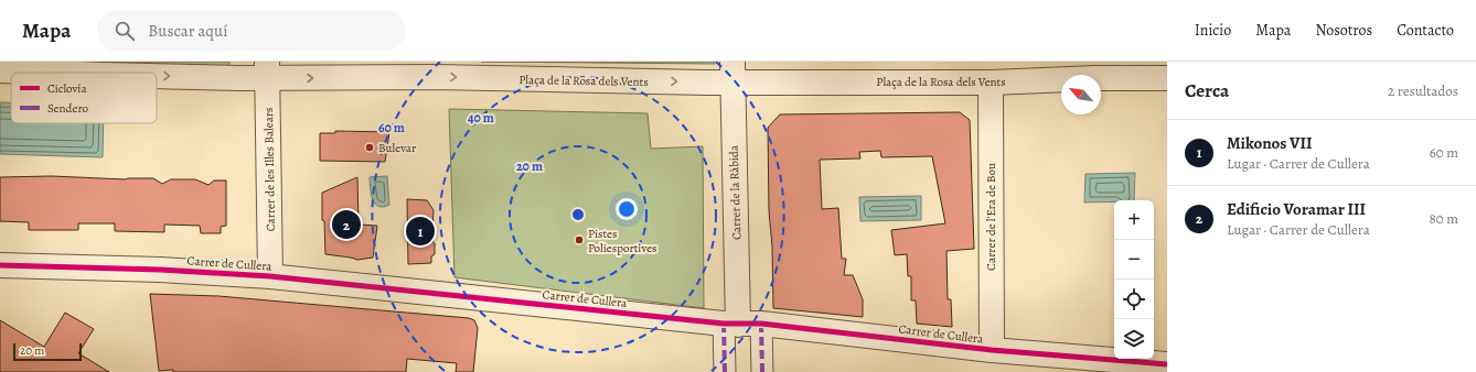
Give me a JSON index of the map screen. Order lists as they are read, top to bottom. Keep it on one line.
{"streets":{"street":["Plaça de la Rosa dels Vents","Carrer de les Illes Balears","Carrer de la Ràbida","Carrer de l'Era de Bou","Carrer de Cullera"]},"crossings":[["Plaça de la Rosa dels Vents","Carrer de les Illes Balears"],["Plaça de la Rosa dels Vents","Carrer de la Ràbida"],["Plaça de la Rosa dels Vents","Carrer de l'Era de Bou"],["Carrer de les Illes Balears","Carrer de Cullera"],["Carrer de la Ràbida","Carrer de Cullera"],["Carrer de l'Era de Bou","Carrer de Cullera"]],"one_way":["Plaça de la Rosa dels Vents"],"places":["Bulevar","Pistes Poliesportives"],"legend":["Ciclovía","Sendero"],"scale_bar":"20 m","north":"top left","page":{"header":"Mapa","search":"Buscar aquí","nav":["Inicio","Mapa","Nosotros","Contacto"],"heading":["Cerca","2 resultados"],"list":[{"mark":"1","name":"Mikonos VII","note":"Lugar · Carrer de Cullera","value":"60 m"},{"mark":"2","name":"Edificio Voramar III","note":"Lugar · Carrer de Cullera","value":"80 m"}],"map_buttons":["+","−"],"pins":["2","1"],"scale":"20 m"},"rings":["40 m","60 m","20 m"]}
